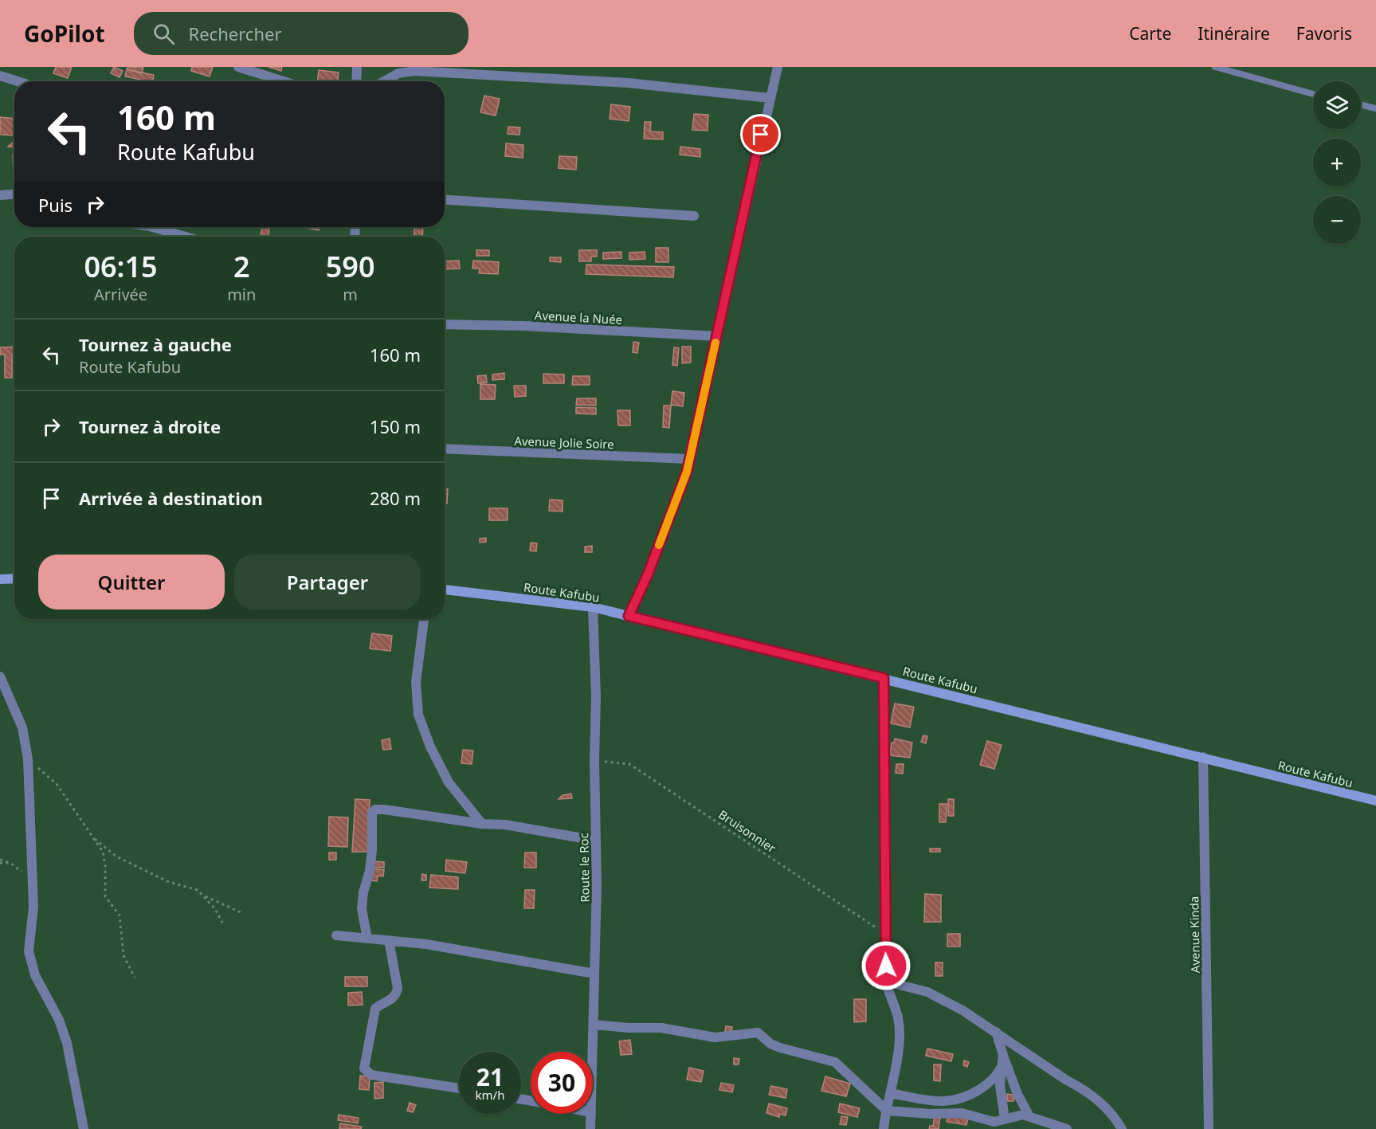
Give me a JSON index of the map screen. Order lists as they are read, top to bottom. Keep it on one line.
{"streets":{"main road":["Route Kafubu"],"street":["Avenue la Nuée","Avenue Jolie Soire","Route le Roc","Avenue Kinda"],"path":["Bruisonnier"]},"crossings":[["Route Kafubu","Route le Roc"],["Route Kafubu","Avenue Kinda"],["Bruisonnier","Route le Roc"]],"page":{"header":"GoPilot","search":"Rechercher","nav":["Carte","Itinéraire","Favoris"],"map_buttons":["+","−"],"turn":["160 m","Route Kafubu"],"then":"Puis","eta":["06:15","Arrivée","2","min","590","m"],"list":[{"name":"Tournez à gauche","note":"Route Kafubu","value":"160 m"},{"name":"Tournez à droite","value":"150 m"},{"name":"Arrivée à destination","value":"280 m"}],"buttons":["Quitter","Partager"],"speed":"21 km/h","limit":"30"}}
